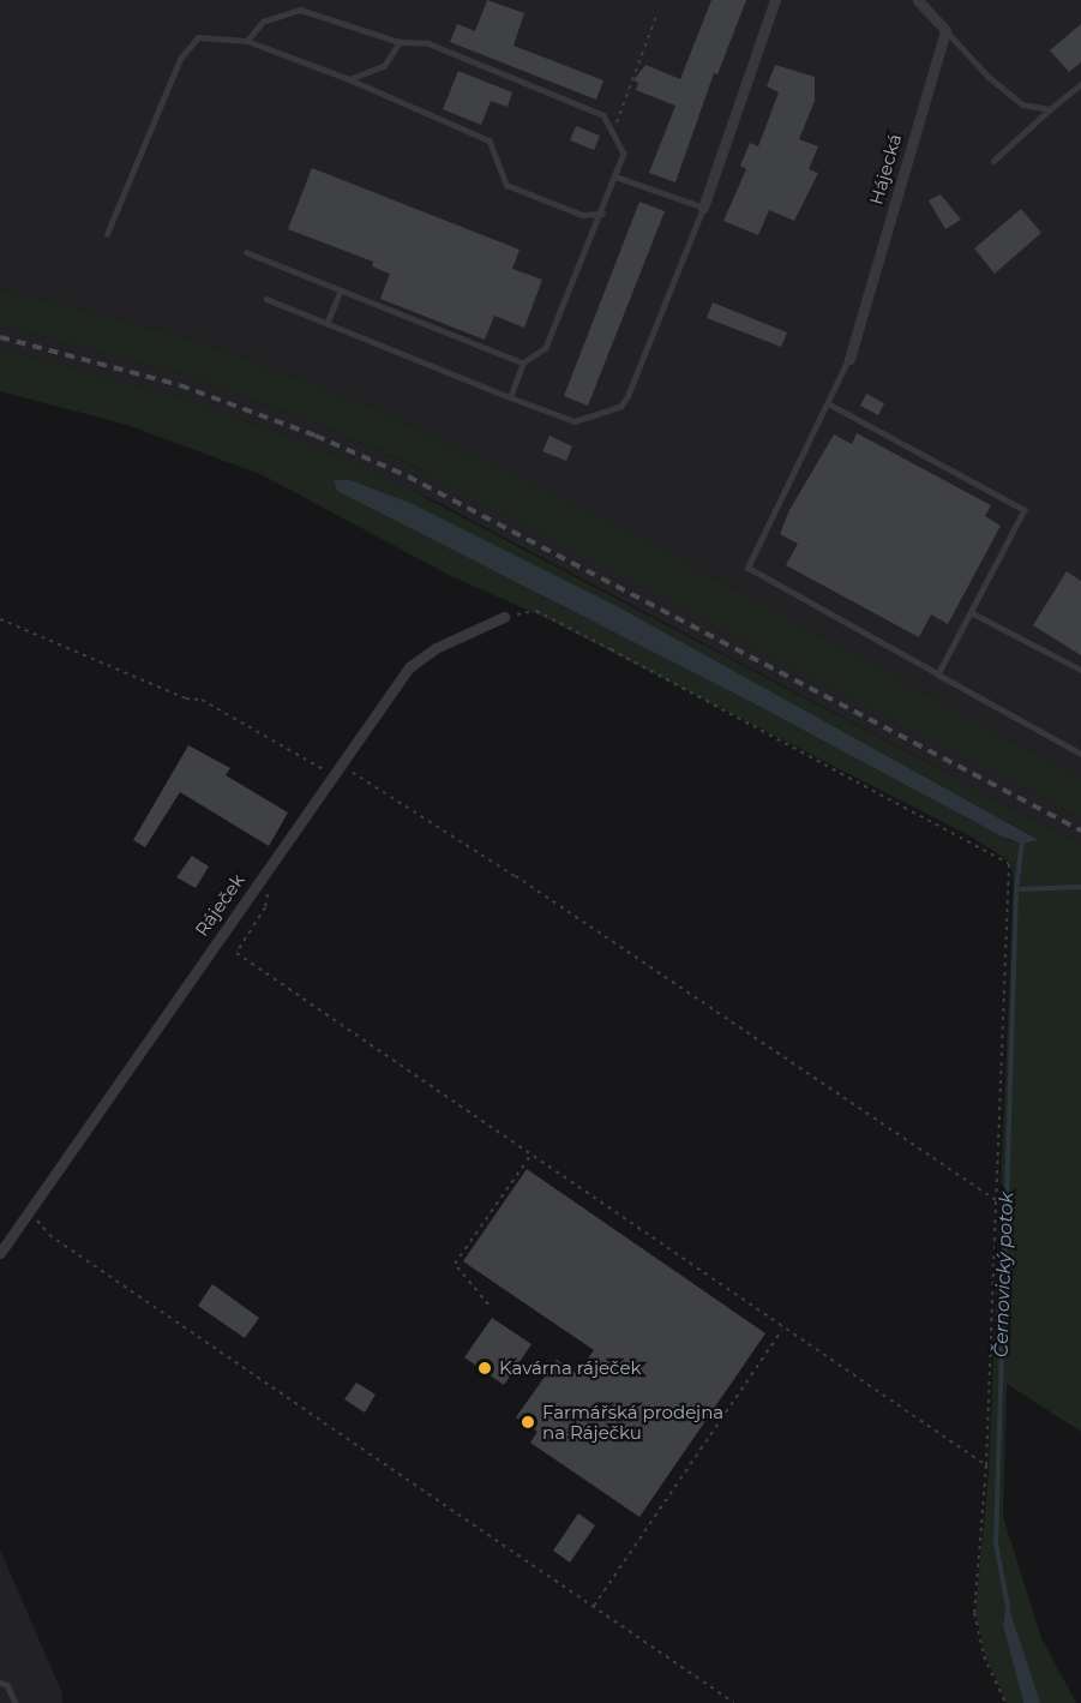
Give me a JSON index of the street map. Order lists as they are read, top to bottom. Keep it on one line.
{"streets":{"street":["Hájecká","Ráječek"]},"water":["Černovický potok"],"places":["Kavárna ráječek","Farmářská prodejna na Ráječku"]}
